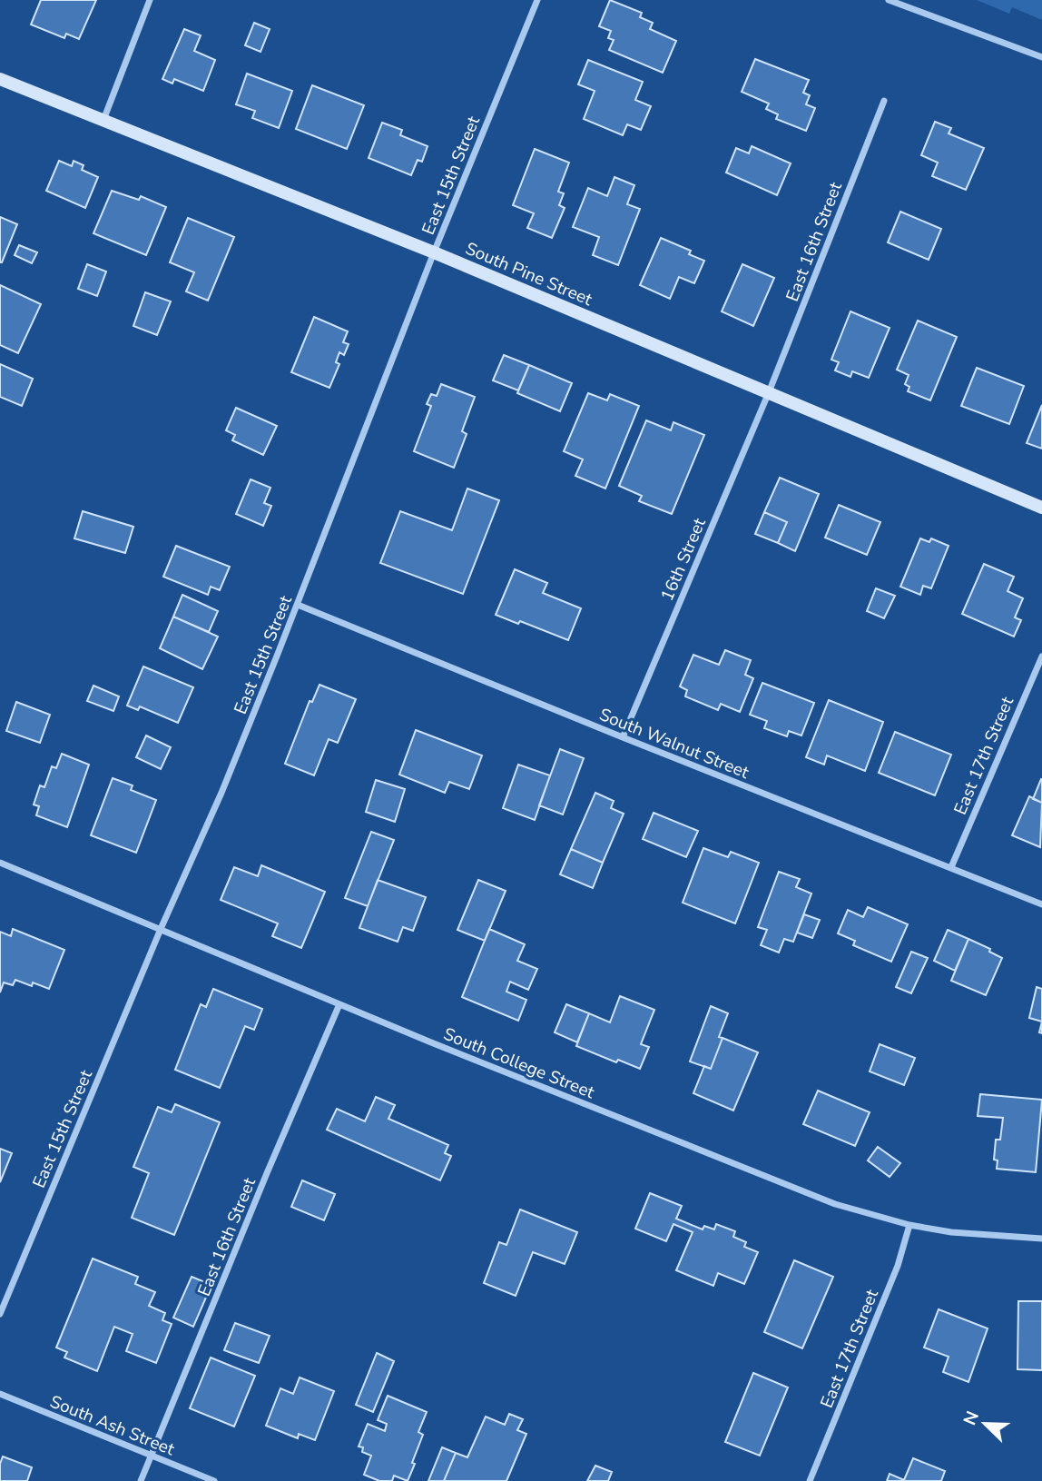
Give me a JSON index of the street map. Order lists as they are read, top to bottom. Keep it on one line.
{"streets":{"street":["East 15th Street","East 16th Street","South Pine Street","16th Street","South Walnut Street","East 17th Street","South College Street","South Ash Street"]},"crossings":[["East 15th Street","South Pine Street"],["East 15th Street","South Walnut Street"],["East 15th Street","South College Street"],["East 16th Street","South Pine Street"],["East 16th Street","16th Street"],["East 16th Street","South College Street"],["East 16th Street","South Ash Street"],["South Pine Street","16th Street"],["16th Street","South Walnut Street"],["South Walnut Street","East 17th Street"],["East 17th Street","South College Street"]],"north":"top left"}
